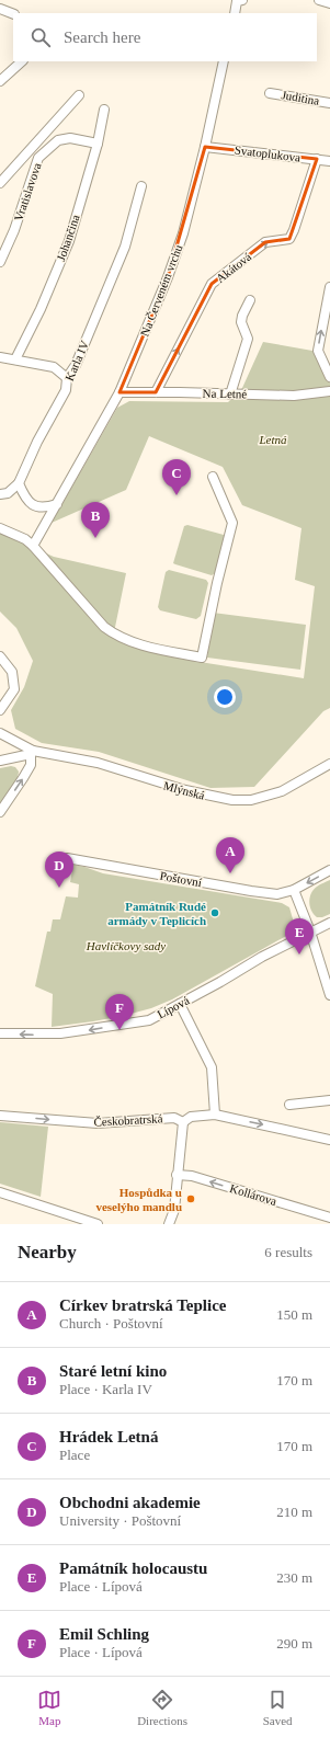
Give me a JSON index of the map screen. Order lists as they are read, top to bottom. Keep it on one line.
{"streets":{"street":["Juditina","Svatoplukova","Vratislavova","Johančina","Akátová","Na Červeném vrchu","Karla IV","Na Letné","Mlýnská","Poštovní","Lípová","Českobratrská","Kollárova"]},"crossings":[["Svatoplukova","Akátová"],["Svatoplukova","Na Červeném vrchu"],["Vratislavova","Johančina"],["Akátová","Na Letné"],["Na Červeném vrchu","Na Letné"]],"one_way":["Akátová","Lípová","Českobratrská","Kollárova"],"parks":["Letná","Havlíčkovy sady"],"places":["Památník Rudé armády v Teplicích","Hospůdka u veselýho mandlu"],"page":{"search":"Search here","pins":["C","B","A","D","E","F"],"heading":["Nearby","6 results"],"list":[{"mark":"A","name":"Církev bratrská Teplice","note":"Church · Poštovní","value":"150 m"},{"mark":"B","name":"Staré letní kino","note":"Place · Karla IV","value":"170 m"},{"mark":"C","name":"Hrádek Letná","note":"Place","value":"170 m"},{"mark":"D","name":"Obchodni akademie","note":"University · Poštovní","value":"210 m"},{"mark":"E","name":"Památník holocaustu","note":"Place · Lípová","value":"230 m"},{"mark":"F","name":"Emil Schling","note":"Place · Lípová","value":"290 m"}],"nav":["Map","Directions","Saved"]}}
